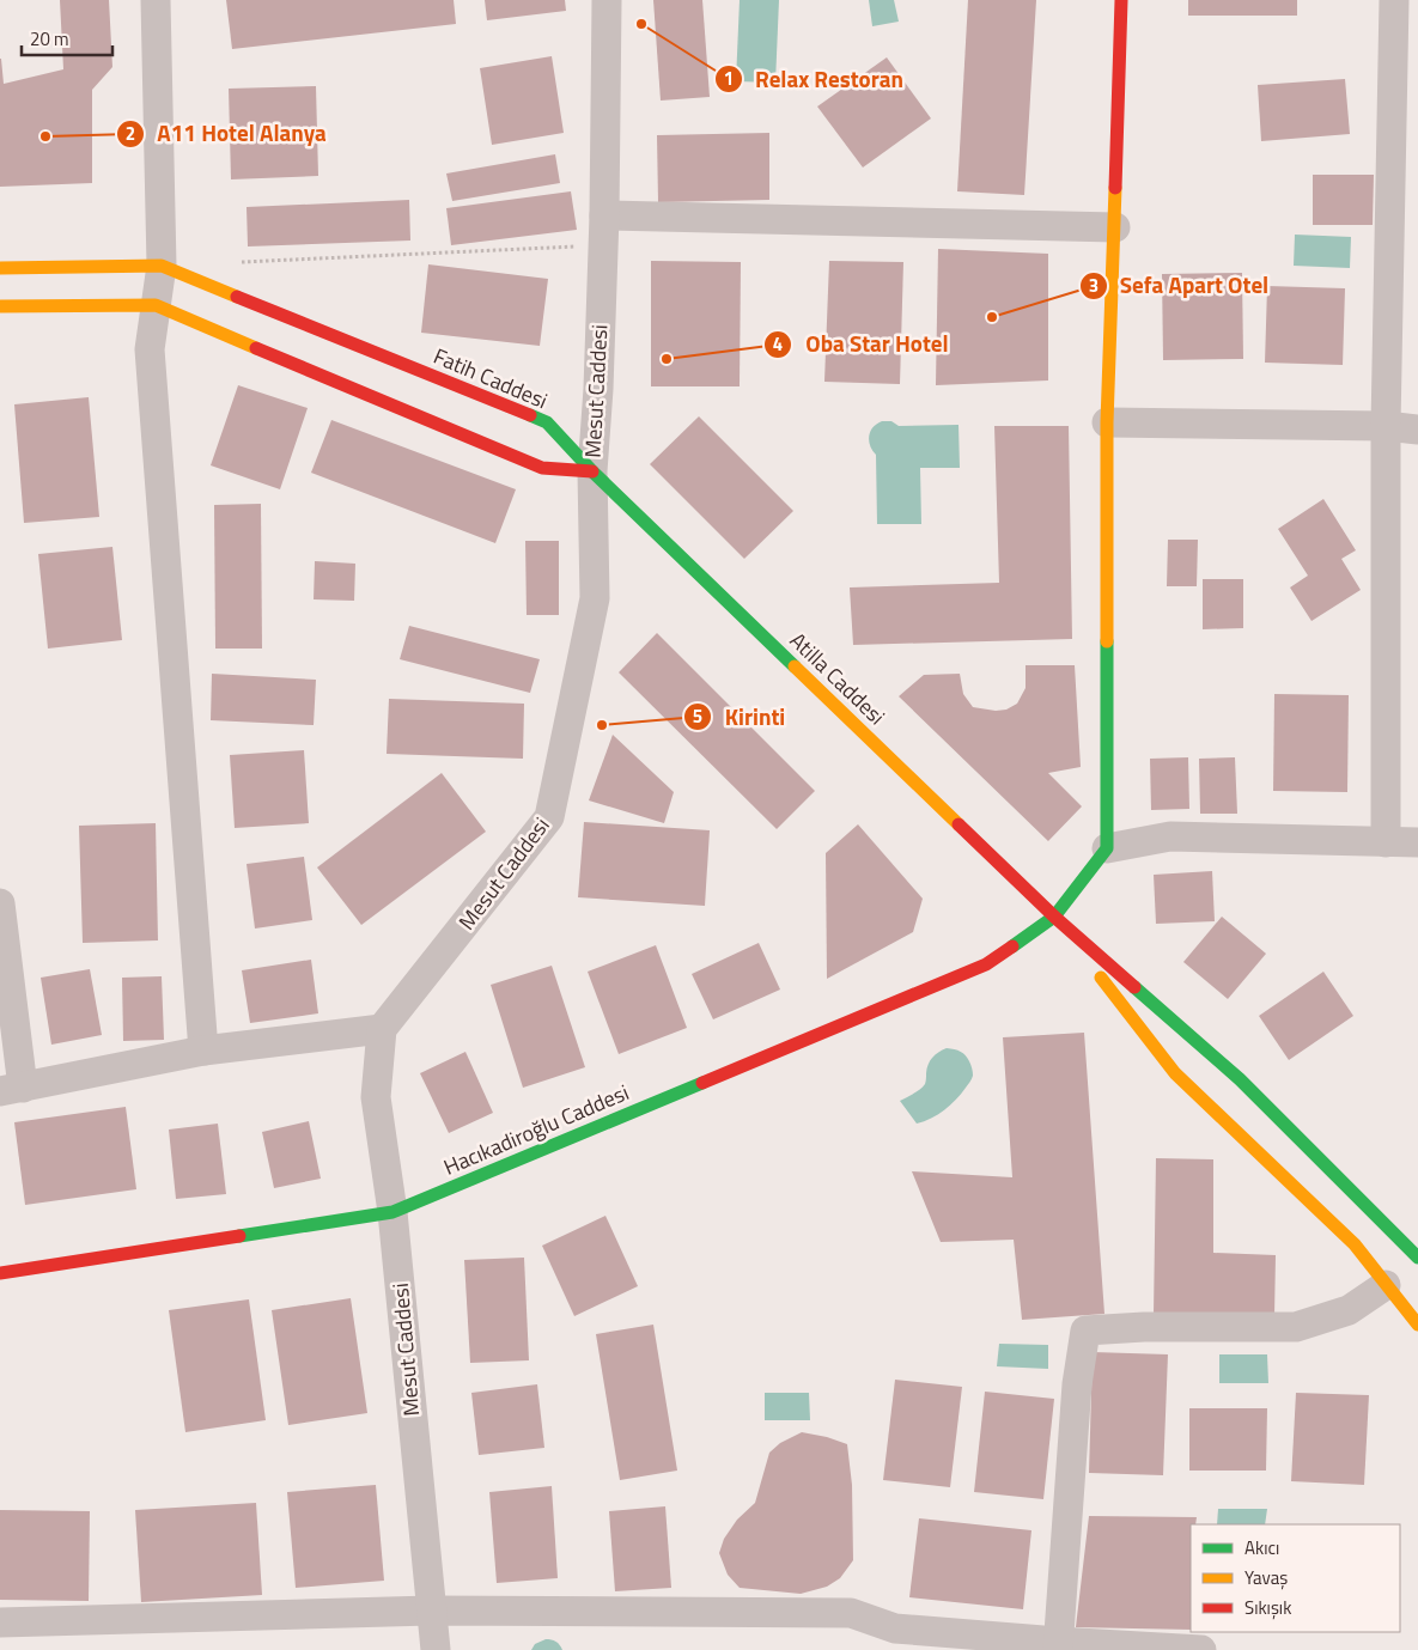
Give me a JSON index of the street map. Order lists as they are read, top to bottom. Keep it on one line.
{"streets":{"street":["Fatih Caddesi","Mesut Caddesi","Atilla Caddesi","Hacıkadiroğlu Caddesi"]},"crossings":[["Fatih Caddesi","Mesut Caddesi"],["Fatih Caddesi","Atilla Caddesi"],["Mesut Caddesi","Atilla Caddesi"],["Mesut Caddesi","Hacıkadiroğlu Caddesi"],["Atilla Caddesi","Hacıkadiroğlu Caddesi"]],"places":["Relax Restoran","A11 Hotel Alanya","Sefa Apart Otel","Oba Star Hotel","Kirinti"],"legend":["Akıcı","Yavaş","Sıkışık"],"scale_bar":"20 m"}
